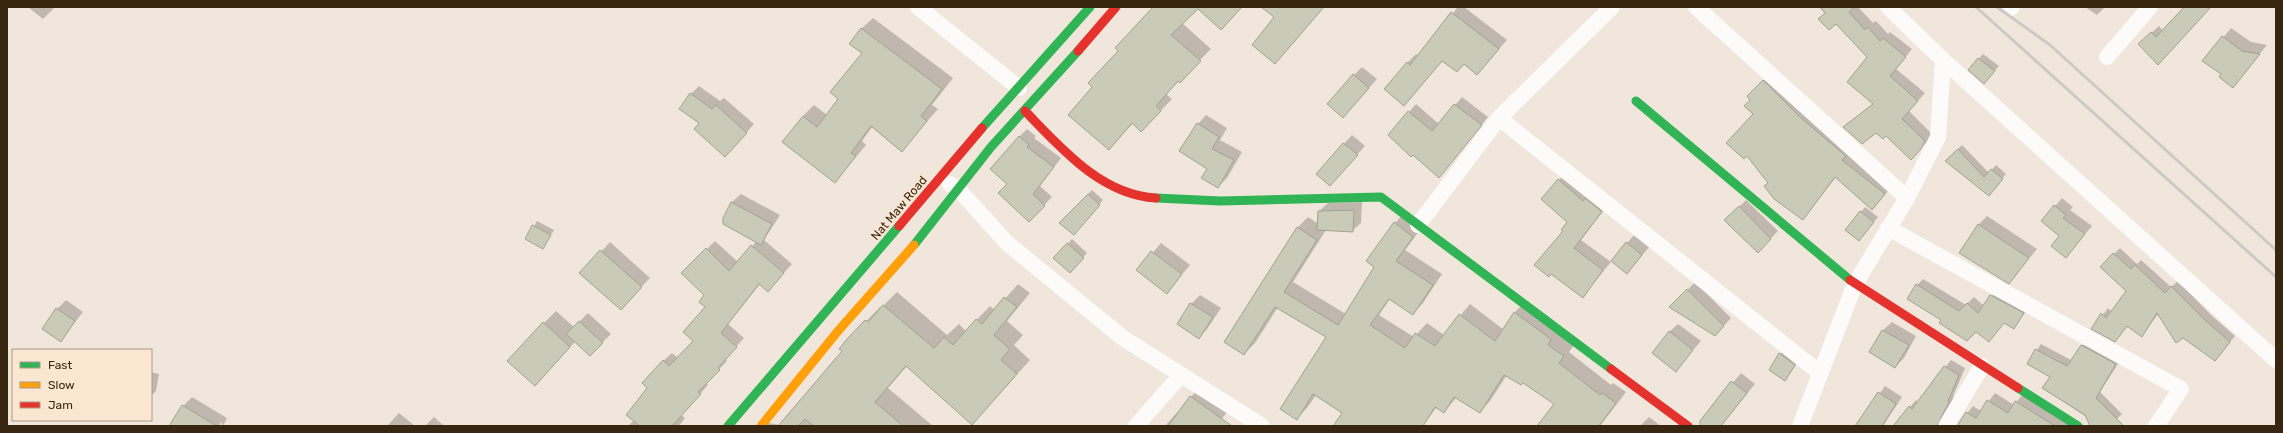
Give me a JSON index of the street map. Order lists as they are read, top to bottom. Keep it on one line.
{"streets":{"street":["Nat Maw Road"]},"legend":["Fast","Slow","Jam"]}
